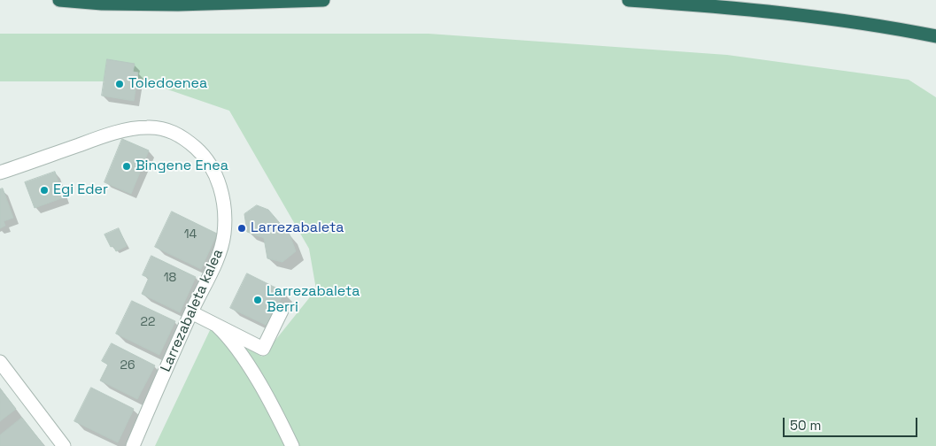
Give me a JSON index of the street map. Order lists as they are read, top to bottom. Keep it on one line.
{"streets":{"street":["Larrezabaleta kalea"]},"places":["Toledoenea","Bingene Enea","Egi Eder","Larrezabaleta","Larrezabaleta Berri"],"house_numbers":["14","18","22","26"],"scale_bar":"50 m"}
